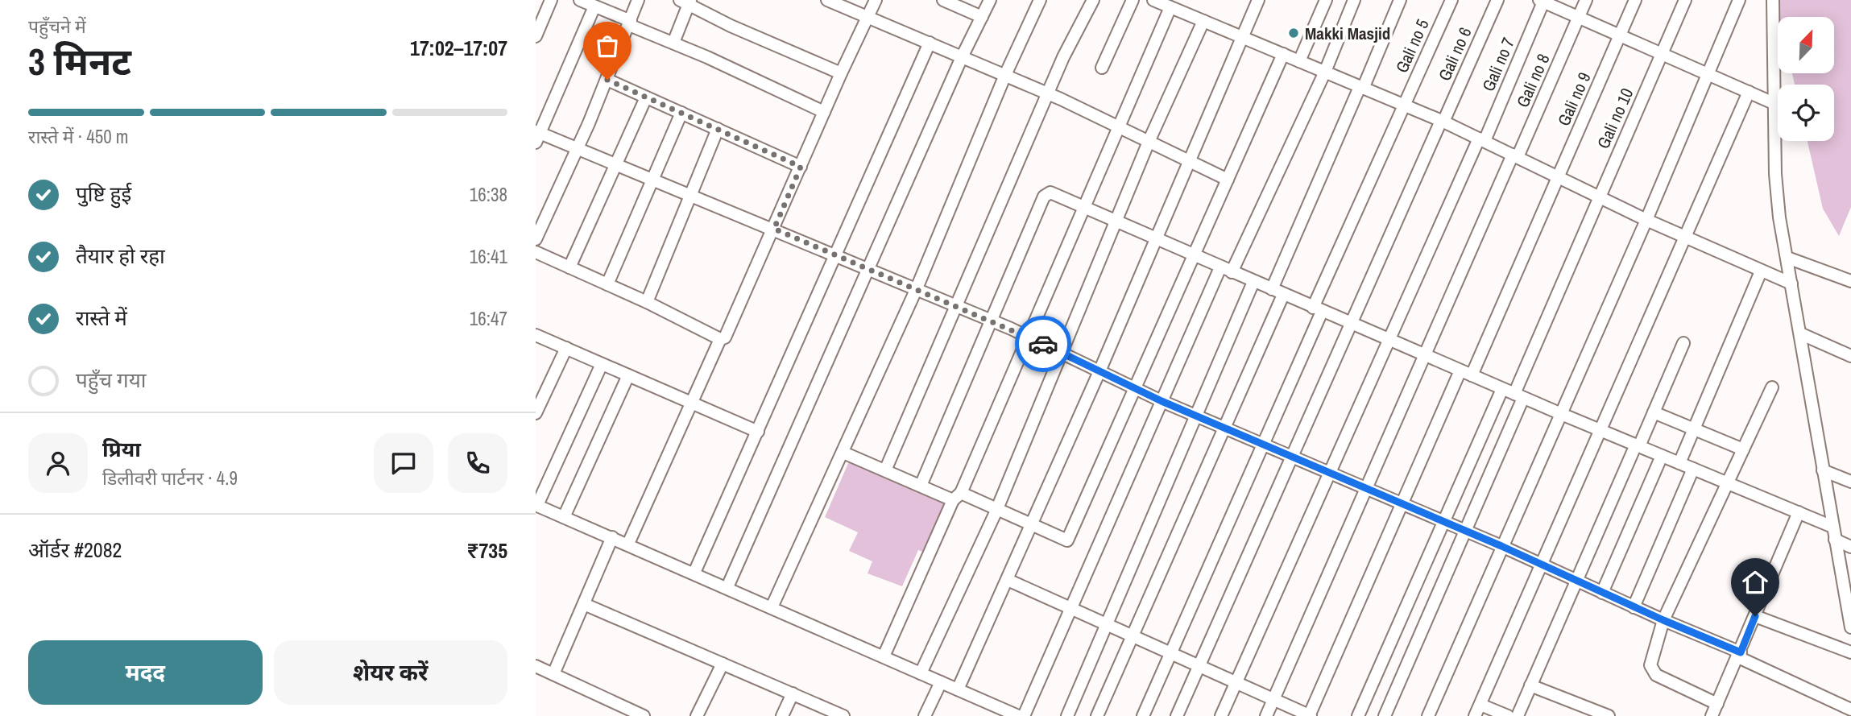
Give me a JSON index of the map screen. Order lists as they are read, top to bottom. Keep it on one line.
{"streets":{"street":["Gali no 5","Gali no 6","Gali no 7","Gali no 8","Gali no 9","Gali no 10"]},"places":["Makki Masjid"],"north":"top right","page":{"heading":["3 मिनट","पहुँचने में","17:02–17:07"],"panel":["प्रिया","डिलीवरी पार्टनर · 4.9","ऑर्डर #2082","₹735"],"bar":"रास्ते में · 450 m","list":[["पुष्टि हुई","16:38"],["तैयार हो रहा","16:41"],["रास्ते में","16:47"],"पहुँच गया"],"buttons":["मदद","शेयर करें"]}}
